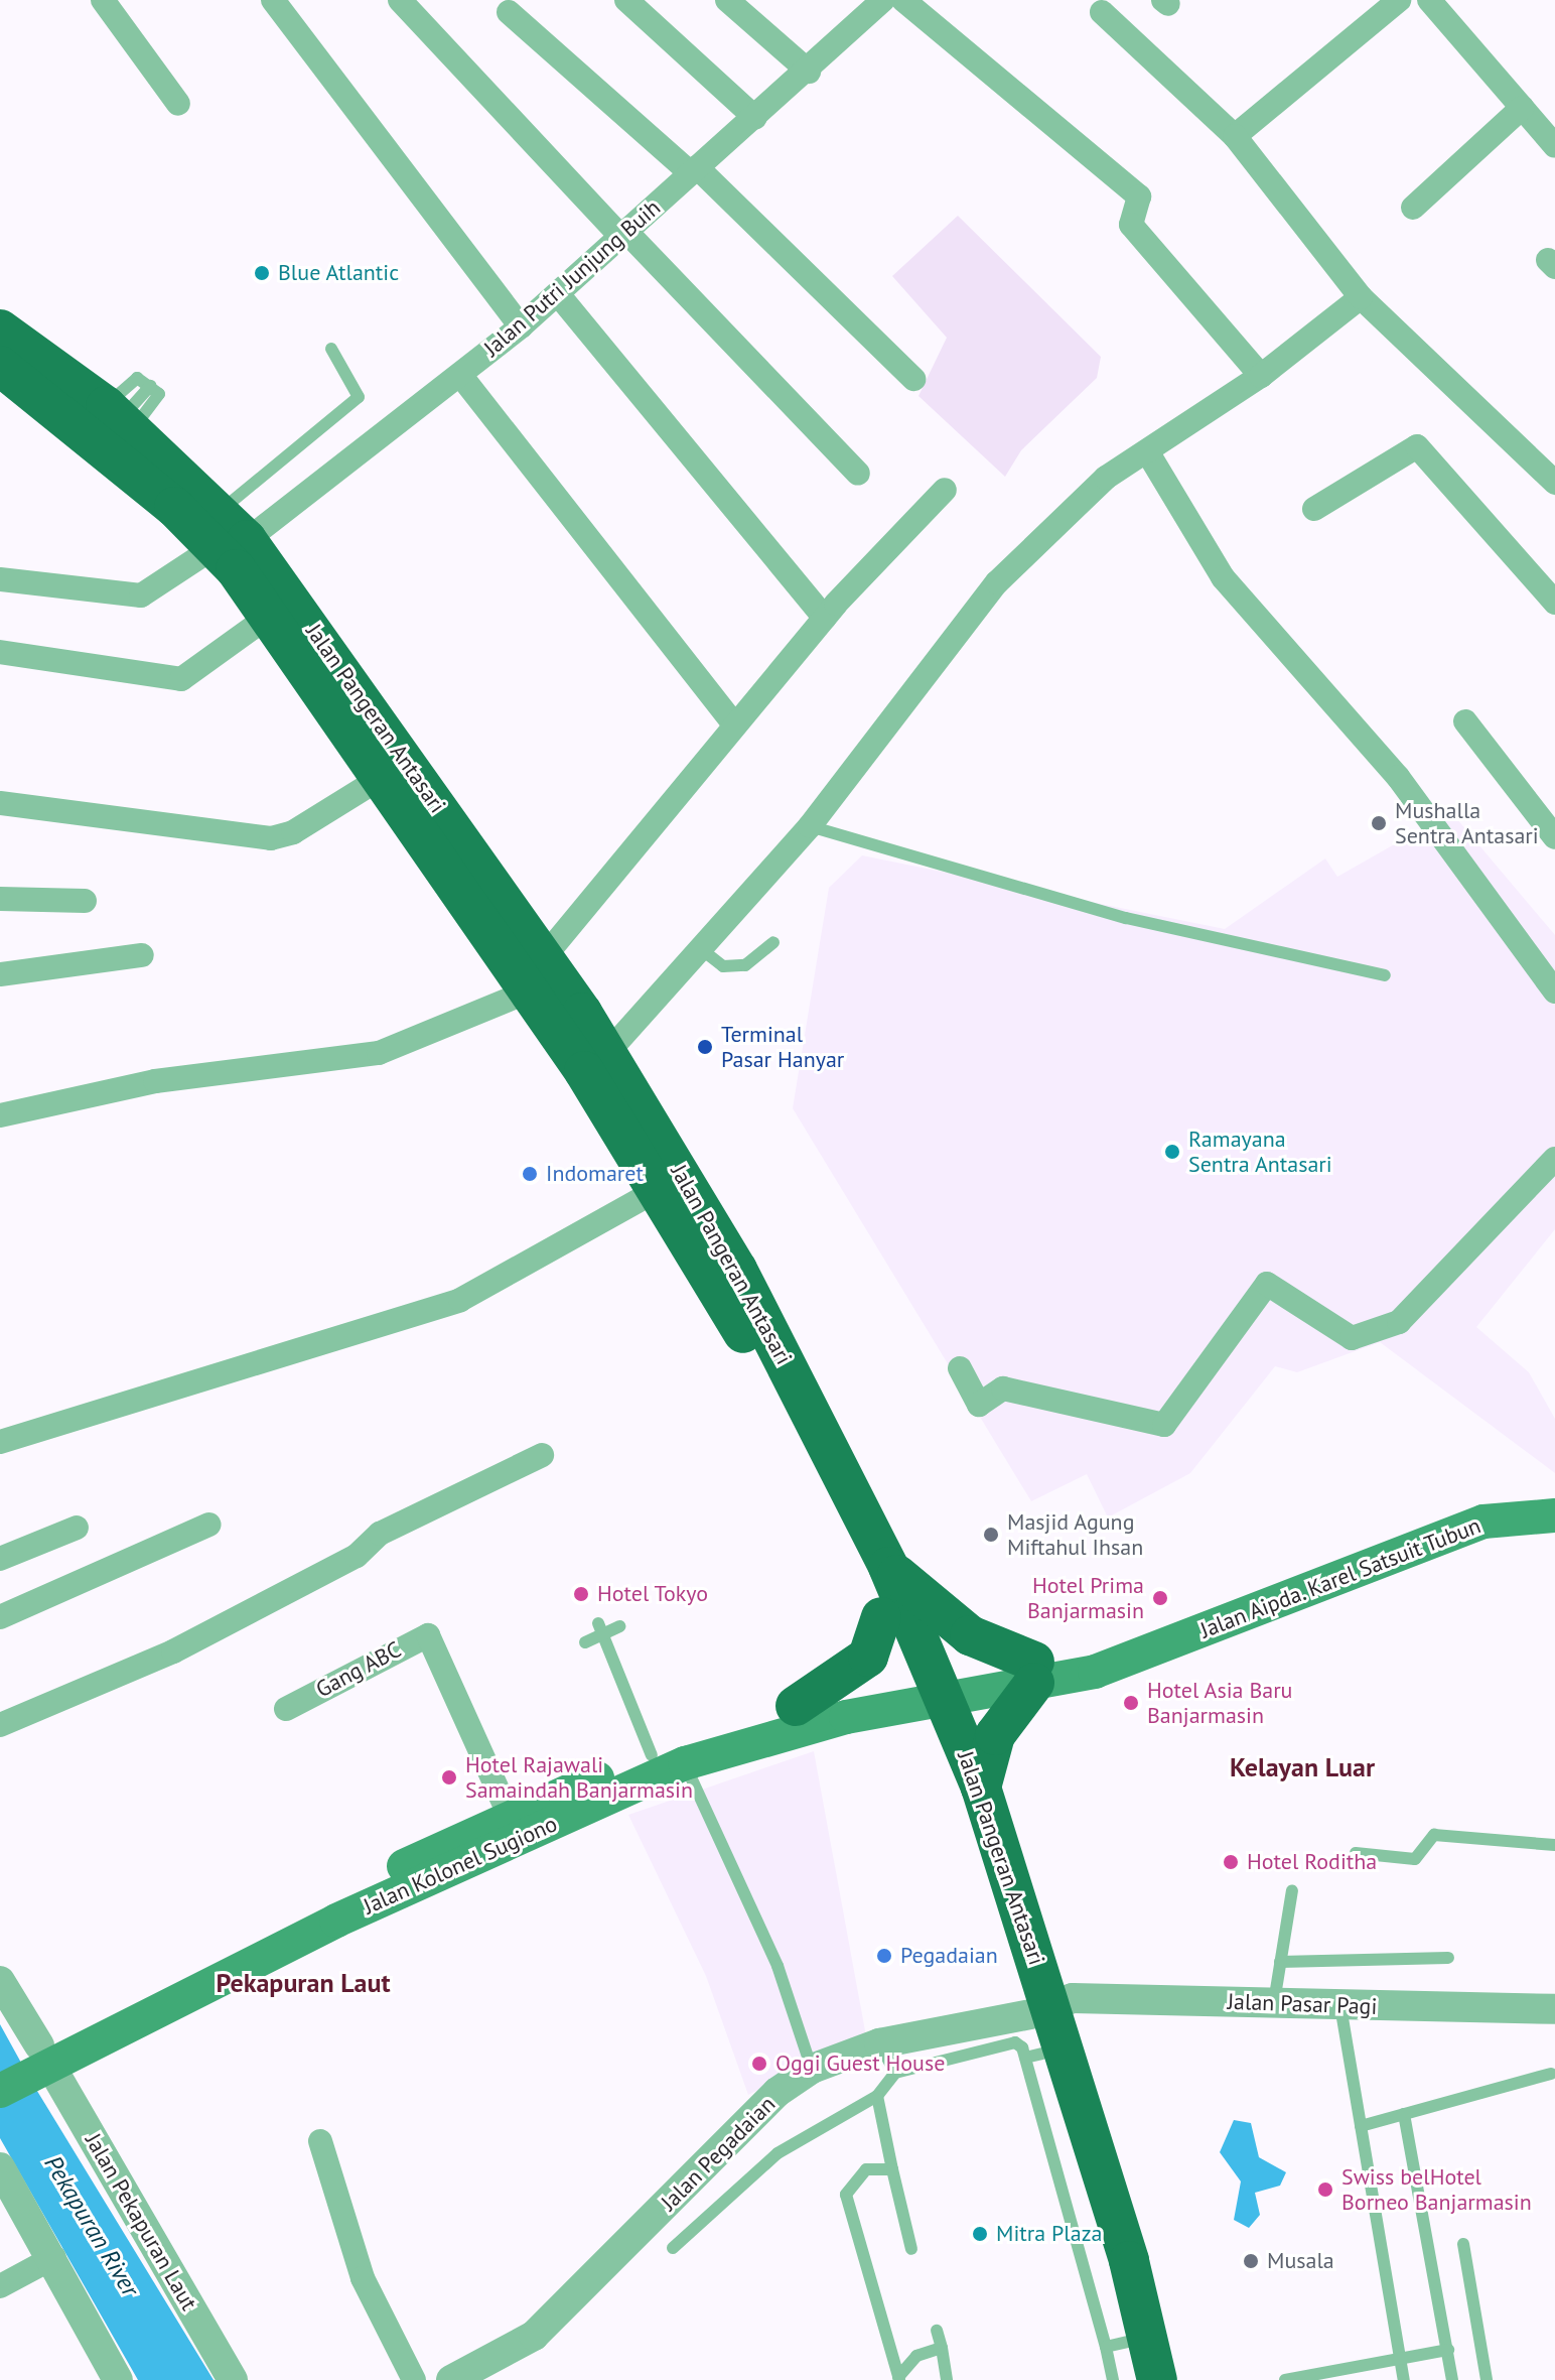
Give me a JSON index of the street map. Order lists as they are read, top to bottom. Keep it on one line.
{"streets":{"highway":["Jalan Pangeran Antasari"],"main road":["Jalan Aipda. Karel Satsuit Tubun","Jalan Kolonel Sugiono"],"street":["Jalan Putri Junjung Buih","Gang ABC","Jalan Pasar Pagi","Jalan Pegadaian","Jalan Pekapuran Laut"]},"crossings":[["Jalan Putri Junjung Buih","Jalan Pangeran Antasari"],["Jalan Pangeran Antasari","Jalan Aipda. Karel Satsuit Tubun"],["Jalan Pangeran Antasari","Jalan Kolonel Sugiono"],["Jalan Pangeran Antasari","Jalan Pasar Pagi"],["Jalan Pangeran Antasari","Jalan Pegadaian"],["Jalan Aipda. Karel Satsuit Tubun","Jalan Kolonel Sugiono"],["Gang ABC","Jalan Kolonel Sugiono"],["Jalan Kolonel Sugiono","Jalan Pekapuran Laut"],["Jalan Pasar Pagi","Jalan Pegadaian"]],"districts":["Kelayan Luar","Pekapuran Laut"],"water":["Pekapuran River"],"places":["Blue Atlantic","Mushalla Sentra Antasari","Terminal Pasar Hanyar","Ramayana Sentra Antasari","Indomaret","Masjid Agung Miftahul Ihsan","Hotel Tokyo","Hotel Prima Banjarmasin","Hotel Asia Baru Banjarmasin","Hotel Rajawali Samaindah Banjarmasin","Hotel Roditha","Pegadaian","Oggi Guest House","Swiss belHotel Borneo Banjarmasin","Mitra Plaza","Musala"]}
